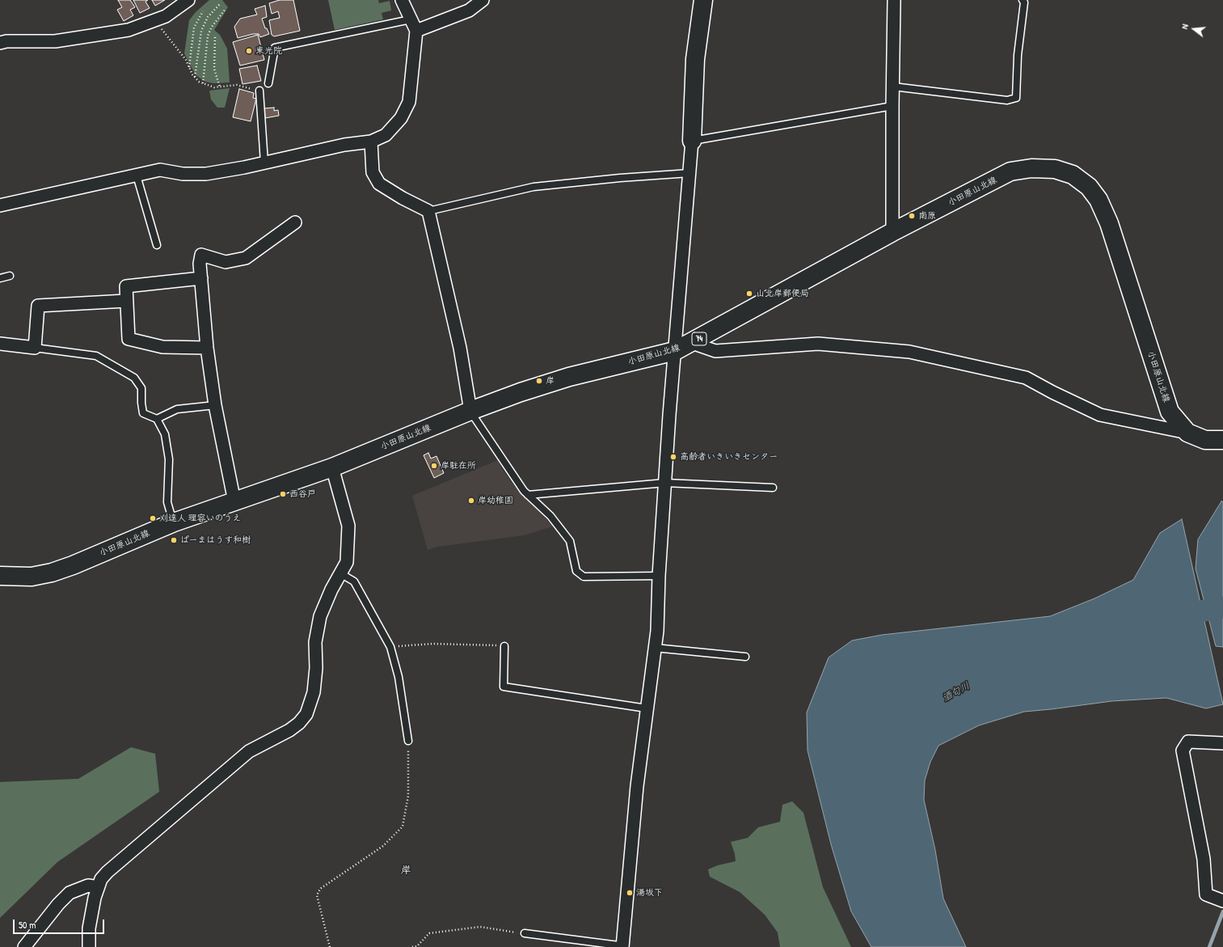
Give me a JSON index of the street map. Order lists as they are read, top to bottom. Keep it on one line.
{"streets":{"main road":["小田原山北線","74"]},"districts":["岸"],"water":["酒匂川"],"places":["東光院","南原","山北岸郵便局","岸","高齢者いきいきセンター","岸駐在所","西谷戸","岸幼稚園","刈達人 理容いのうえ","ぱーまはうす和樹","湯坂下"],"scale_bar":"50 m","north":"left"}
